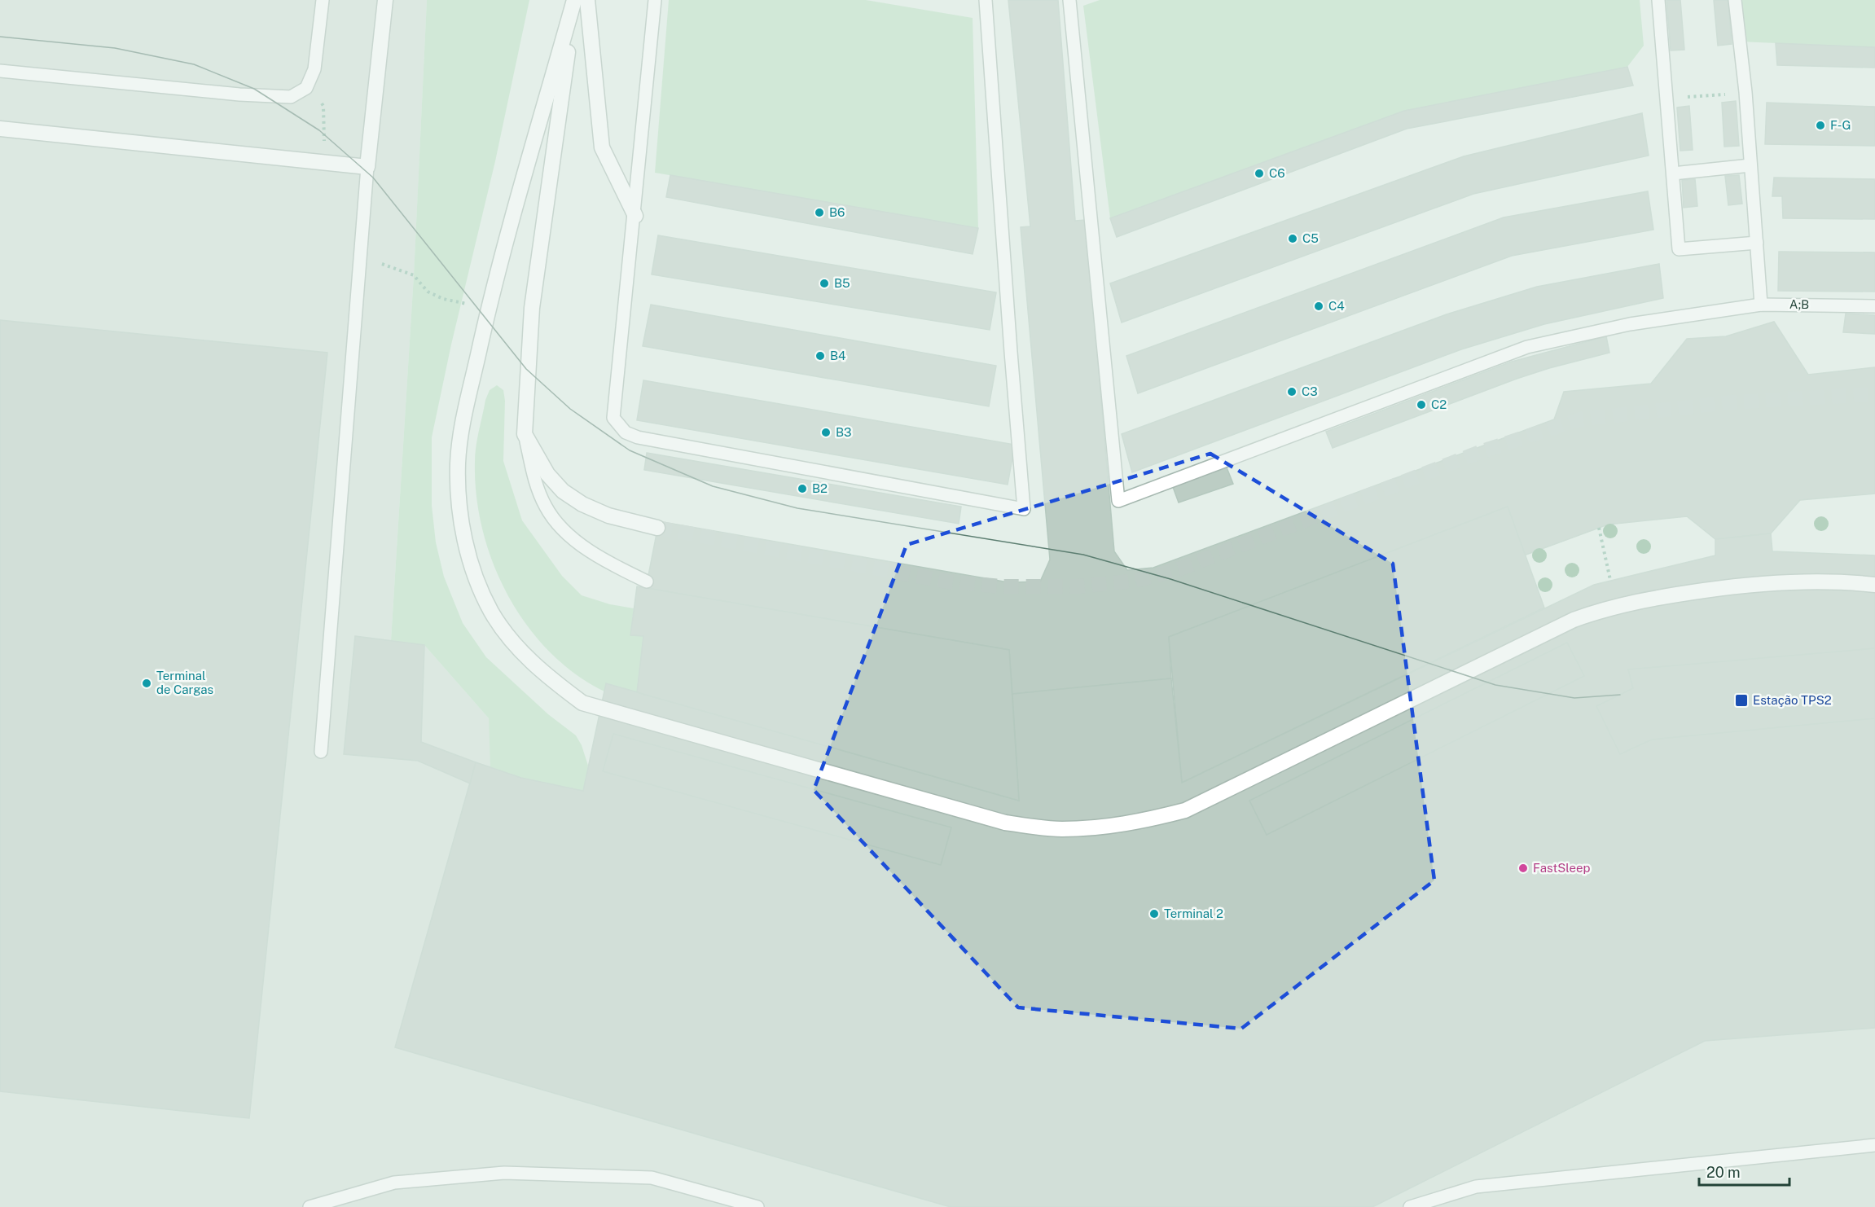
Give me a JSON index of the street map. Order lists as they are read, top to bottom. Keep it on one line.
{"streets":{"lane":["A;B"]},"places":{"other":["F-G","C6","B6","C5","B5","C4","B4","C3","C2","B3","B2","Terminal de Cargas","FastSleep","Terminal 2"],"transit":["Estação TPS2"]},"scale_bar":"20 m"}
